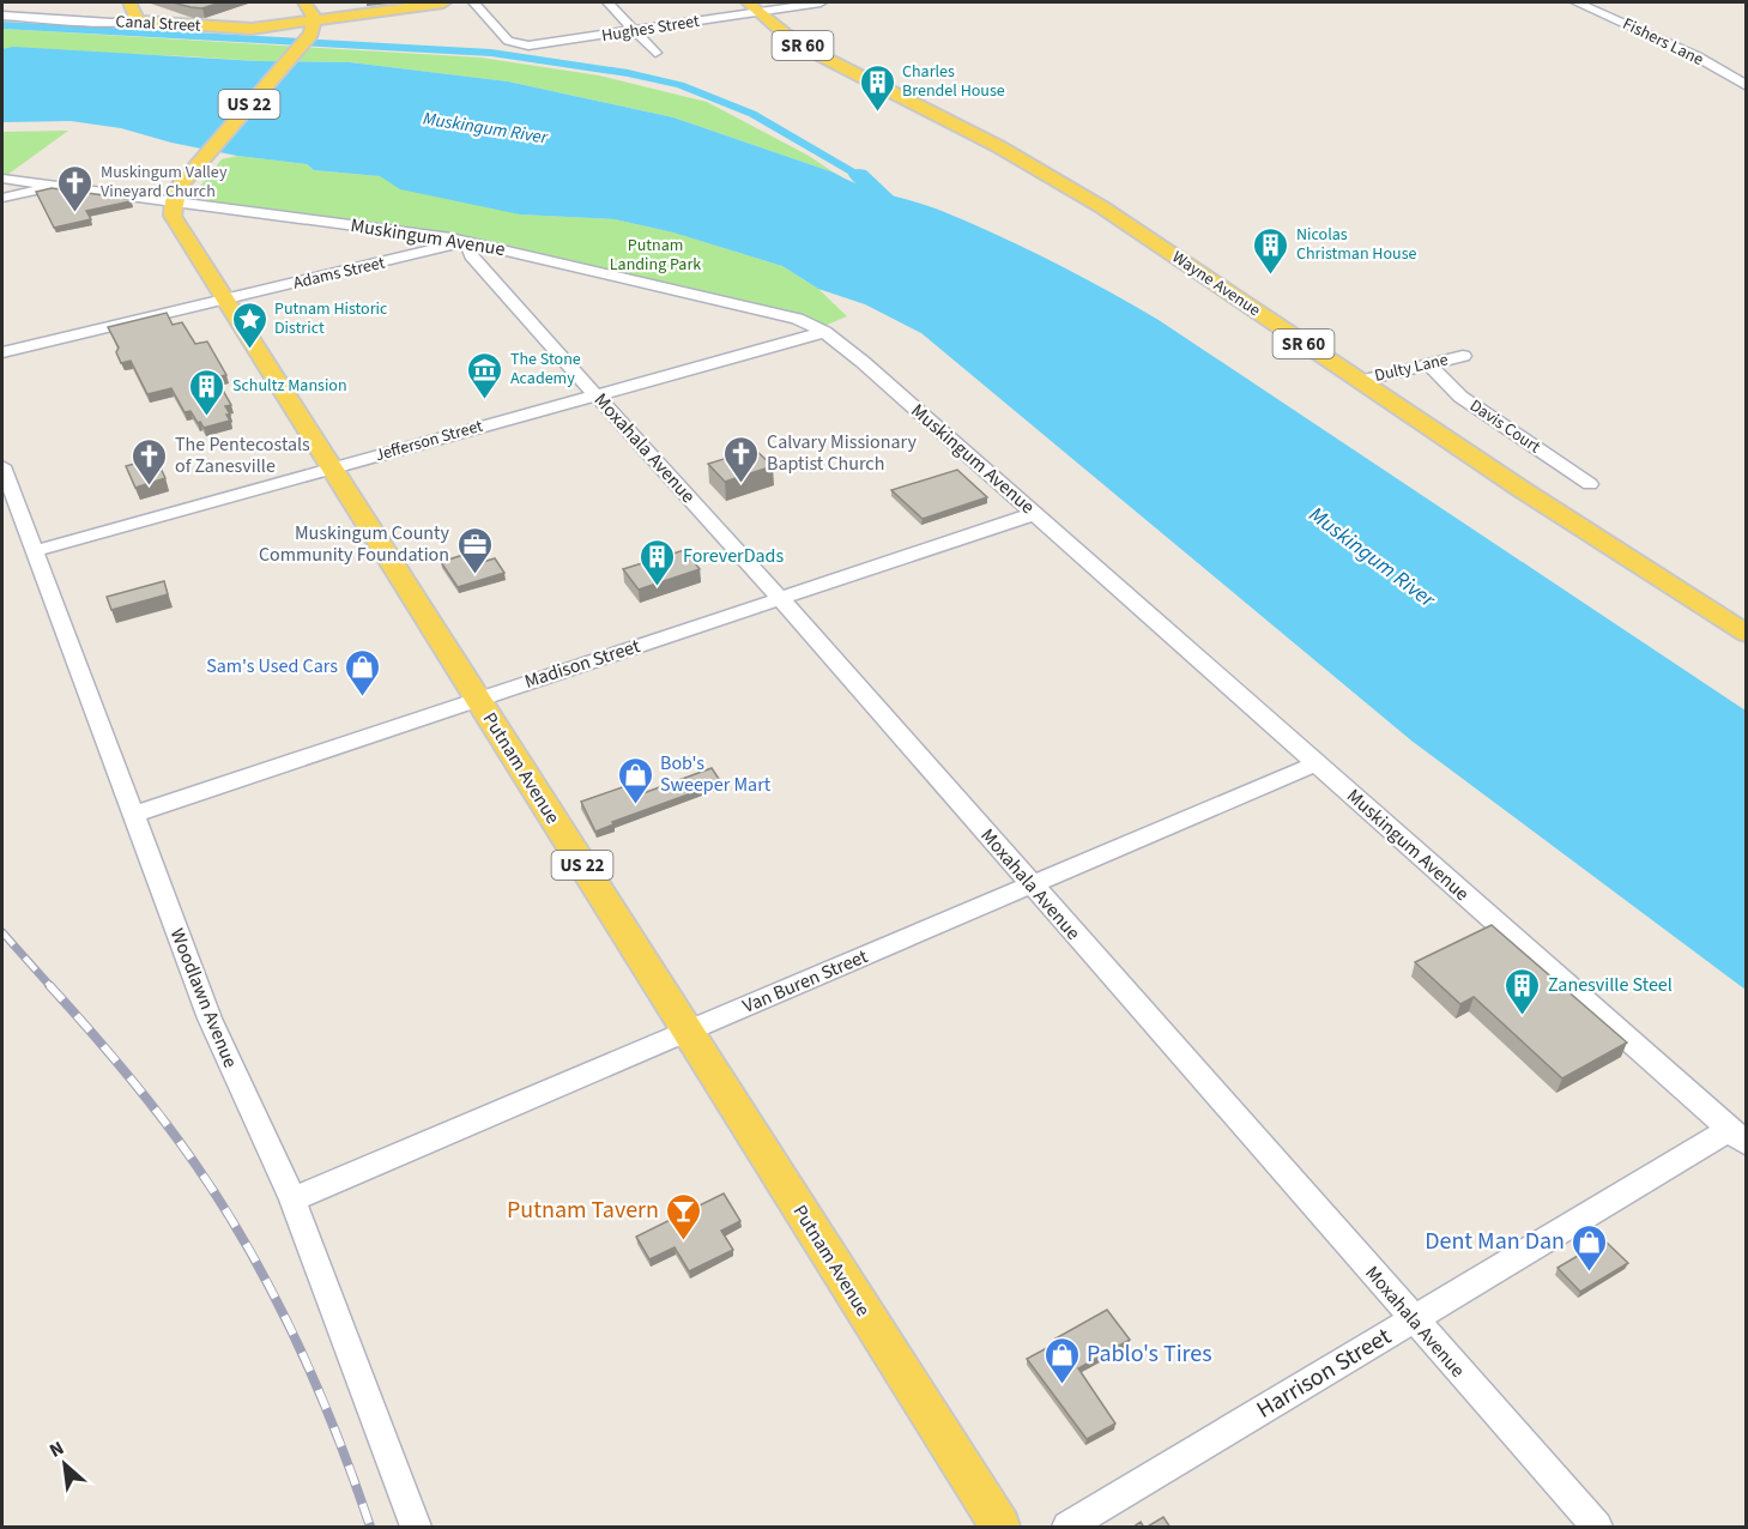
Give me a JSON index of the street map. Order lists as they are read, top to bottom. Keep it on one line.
{"streets":{"main road":["Canal Street","SR 60","US 22","Wayne Avenue","Putnam Avenue"],"street":["Hughes Street","Fishers Lane","Muskingum Avenue","Adams Street","Dulty Lane","Davis Court","Jefferson Street","Moxahala Avenue","Madison Street","Van Buren Street","Woodlawn Avenue","Harrison Street"]},"crossings":[["Canal Street","US 22"],["Hughes Street","Wayne Avenue"],["US 22","Muskingum Avenue"],["US 22","Putnam Avenue"],["Muskingum Avenue","Adams Street"],["Muskingum Avenue","Jefferson Street"],["Muskingum Avenue","Moxahala Avenue"],["Muskingum Avenue","Madison Street"],["Muskingum Avenue","Putnam Avenue"],["Muskingum Avenue","Van Buren Street"],["Muskingum Avenue","Harrison Street"],["Adams Street","Moxahala Avenue"],["Adams Street","Putnam Avenue"],["Wayne Avenue","Dulty Lane"],["Dulty Lane","Davis Court"],["Jefferson Street","Moxahala Avenue"],["Jefferson Street","Putnam Avenue"],["Jefferson Street","Woodlawn Avenue"],["Moxahala Avenue","Madison Street"],["Moxahala Avenue","Van Buren Street"],["Moxahala Avenue","Harrison Street"],["Madison Street","Putnam Avenue"],["Madison Street","Woodlawn Avenue"],["Putnam Avenue","Van Buren Street"],["Van Buren Street","Woodlawn Avenue"]],"water":["Muskingum River"],"parks":["Putnam Landing Park"],"places":{"building":["Charles Brendel House","Nicolas Christman House","Schultz Mansion","ForeverDads","Zanesville Steel"],"church":["Muskingum Valley Vineyard Church","Calvary Missionary Baptist Church","The Pentecostals of Zanesville"],"place":["Putnam Historic District"],"museum":["The Stone Academy"],"office":["Muskingum County Community Foundation"],"shop":["Sam's Used Cars","Bob's Sweeper Mart","Dent Man Dan","Pablo's Tires"],"bar":["Putnam Tavern"]},"north":"top left"}
